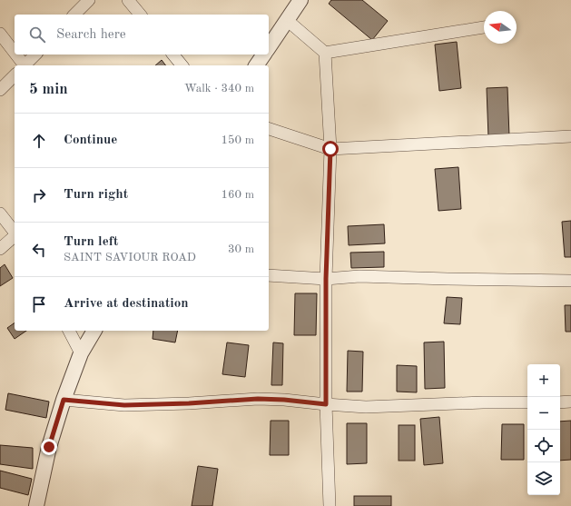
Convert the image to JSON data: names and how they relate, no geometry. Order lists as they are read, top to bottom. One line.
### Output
{"north":"left","page":{"search":"Search here","heading":["5 min","Walk · 340 m"],"list":[["Continue","150 m"],["Turn right","160 m"],["Turn left","SAINT SAVIOUR ROAD","30 m"],"Arrive at destination"],"map_buttons":["+","−"]}}
